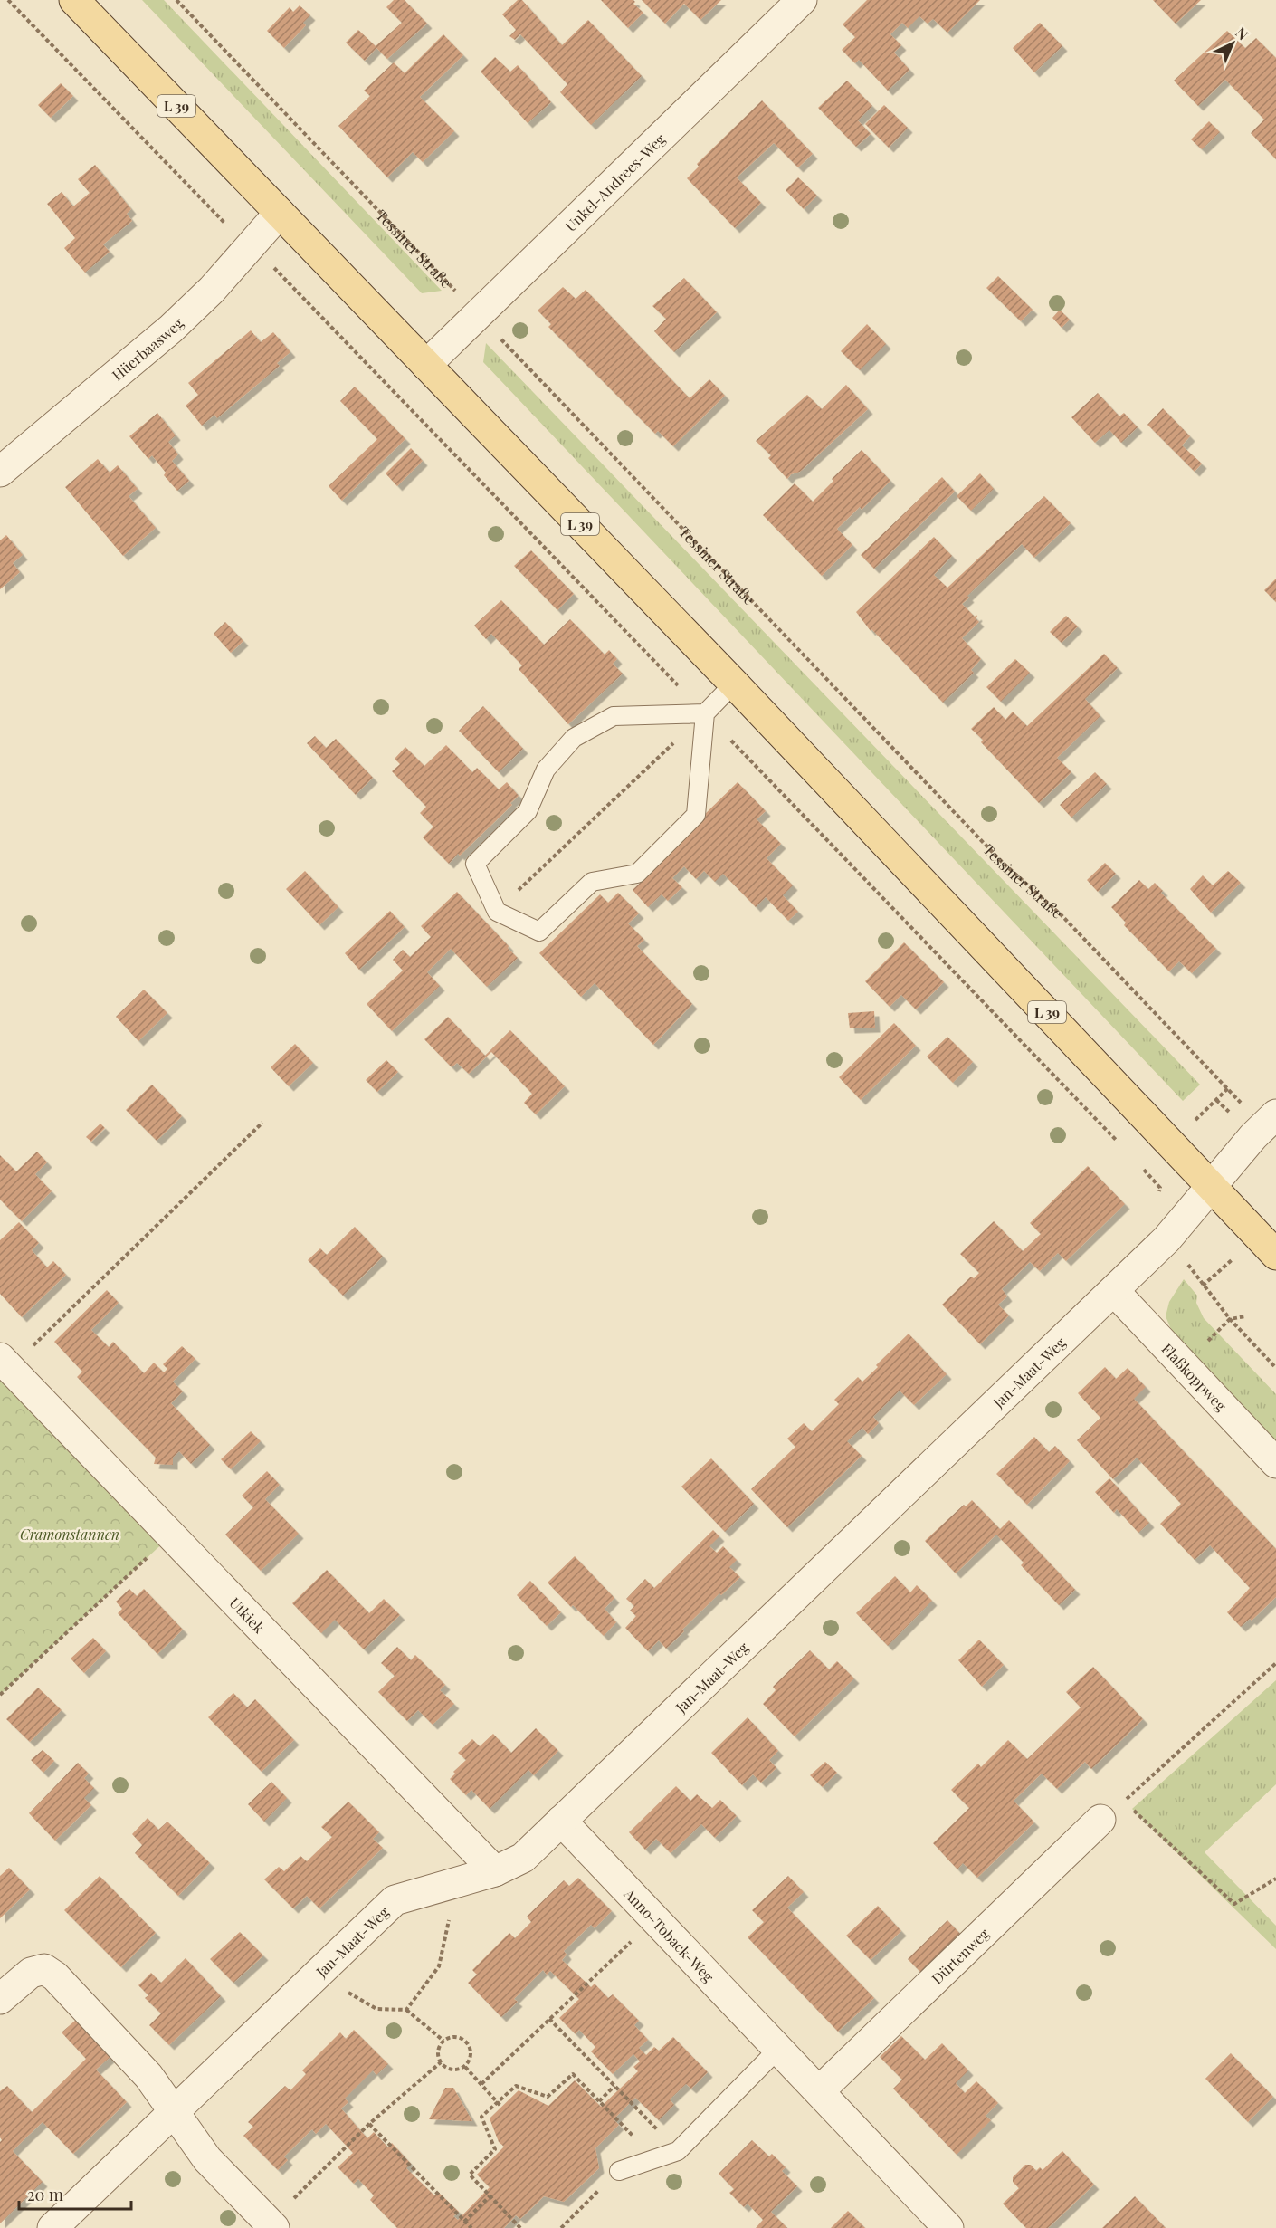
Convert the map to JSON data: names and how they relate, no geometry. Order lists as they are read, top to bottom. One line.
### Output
{"streets":{"main road":["L 39"],"street":["Unkel-Andrees-Weg","Hüerbaasweg","Jan-Maat-Weg","Flaßkoppweg","Utkiek","Anno-Toback-Weg","Dürtenweg"],"path":["Tessiner Straße"]},"crossings":[["L 39","Unkel-Andrees-Weg"],["L 39","Hüerbaasweg"],["L 39","Jan-Maat-Weg"],["Unkel-Andrees-Weg","Tessiner Straße"],["Tessiner Straße","Jan-Maat-Weg"],["Jan-Maat-Weg","Flaßkoppweg"],["Jan-Maat-Weg","Utkiek"],["Jan-Maat-Weg","Anno-Toback-Weg"],["Anno-Toback-Weg","Dürtenweg"]],"parks":["Cramonstannen"],"scale_bar":"20 m","north":"top right"}
